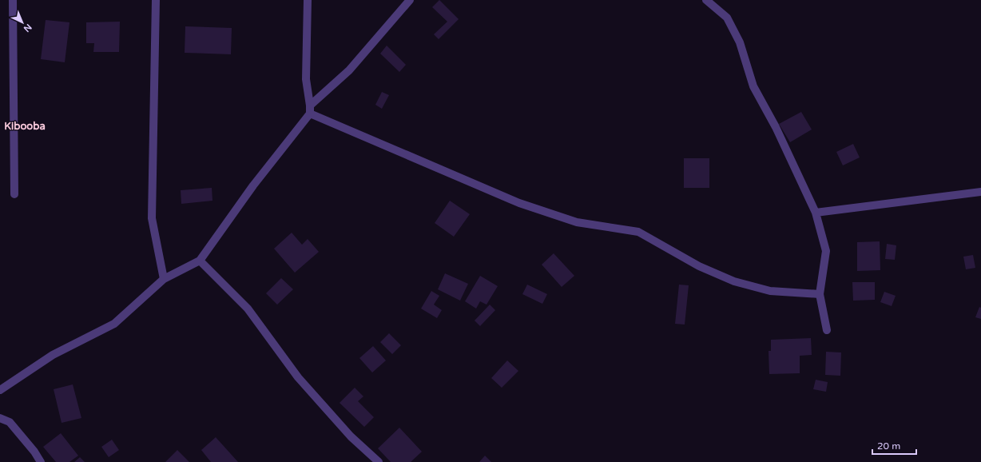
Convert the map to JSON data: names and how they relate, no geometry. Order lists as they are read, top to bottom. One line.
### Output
{"districts":["Kibooba"],"scale_bar":"20 m","north":"bottom right"}
